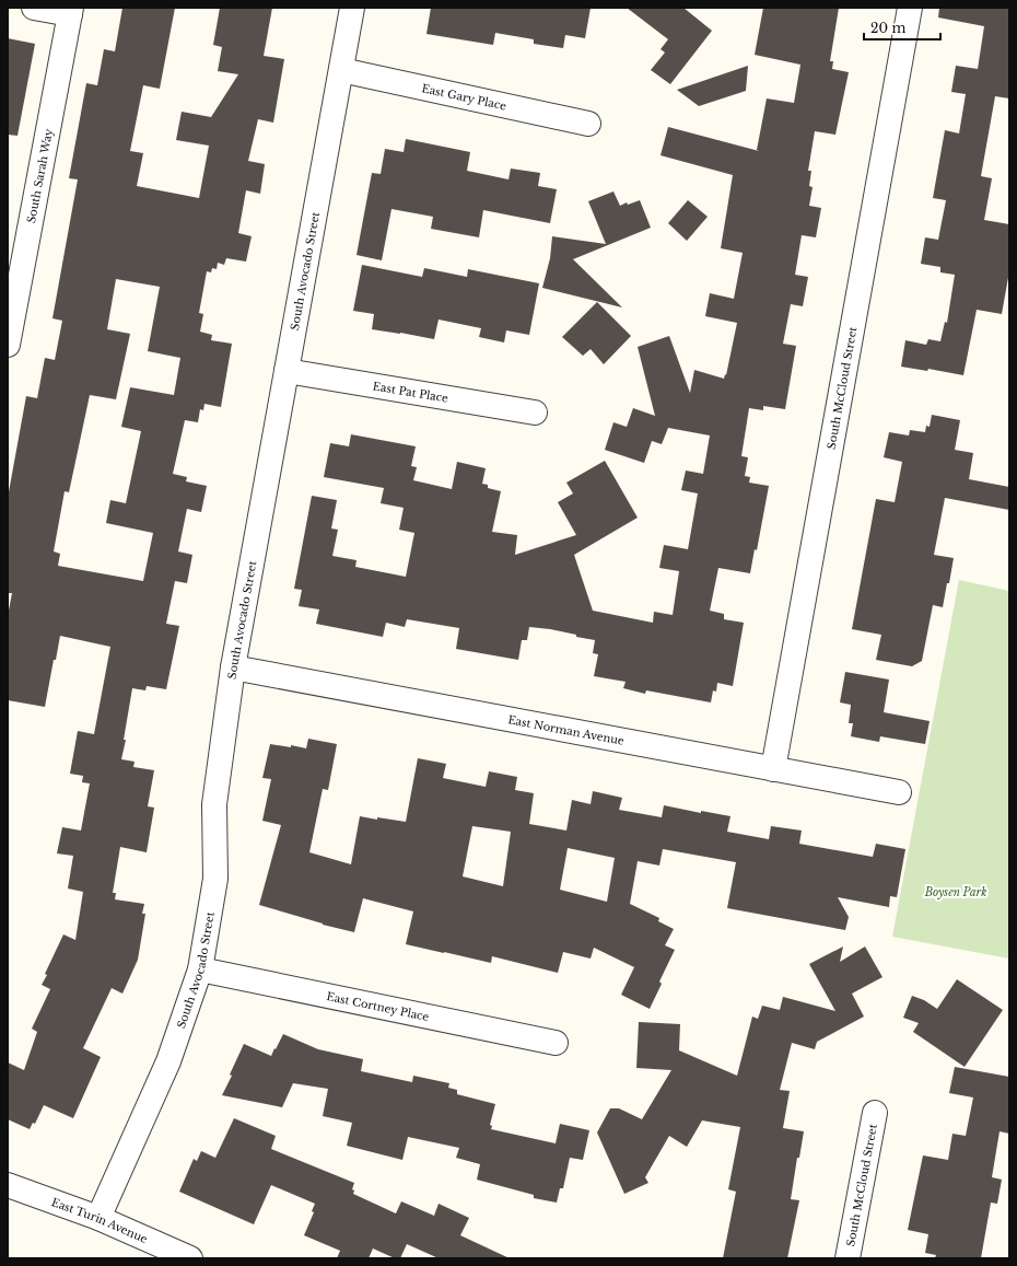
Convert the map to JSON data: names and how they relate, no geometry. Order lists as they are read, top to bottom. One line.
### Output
{"streets":{"street":["East Gary Place","South Sarah Way","South Avocado Street","South McCloud Street","East Pat Place","East Norman Avenue","East Cortney Place","East Turin Avenue"]},"crossings":[["East Gary Place","South Avocado Street"],["South Avocado Street","East Pat Place"],["South Avocado Street","East Norman Avenue"],["South Avocado Street","East Cortney Place"],["South Avocado Street","East Turin Avenue"],["South McCloud Street","East Norman Avenue"]],"parks":["Boysen Park"],"scale_bar":"20 m"}
